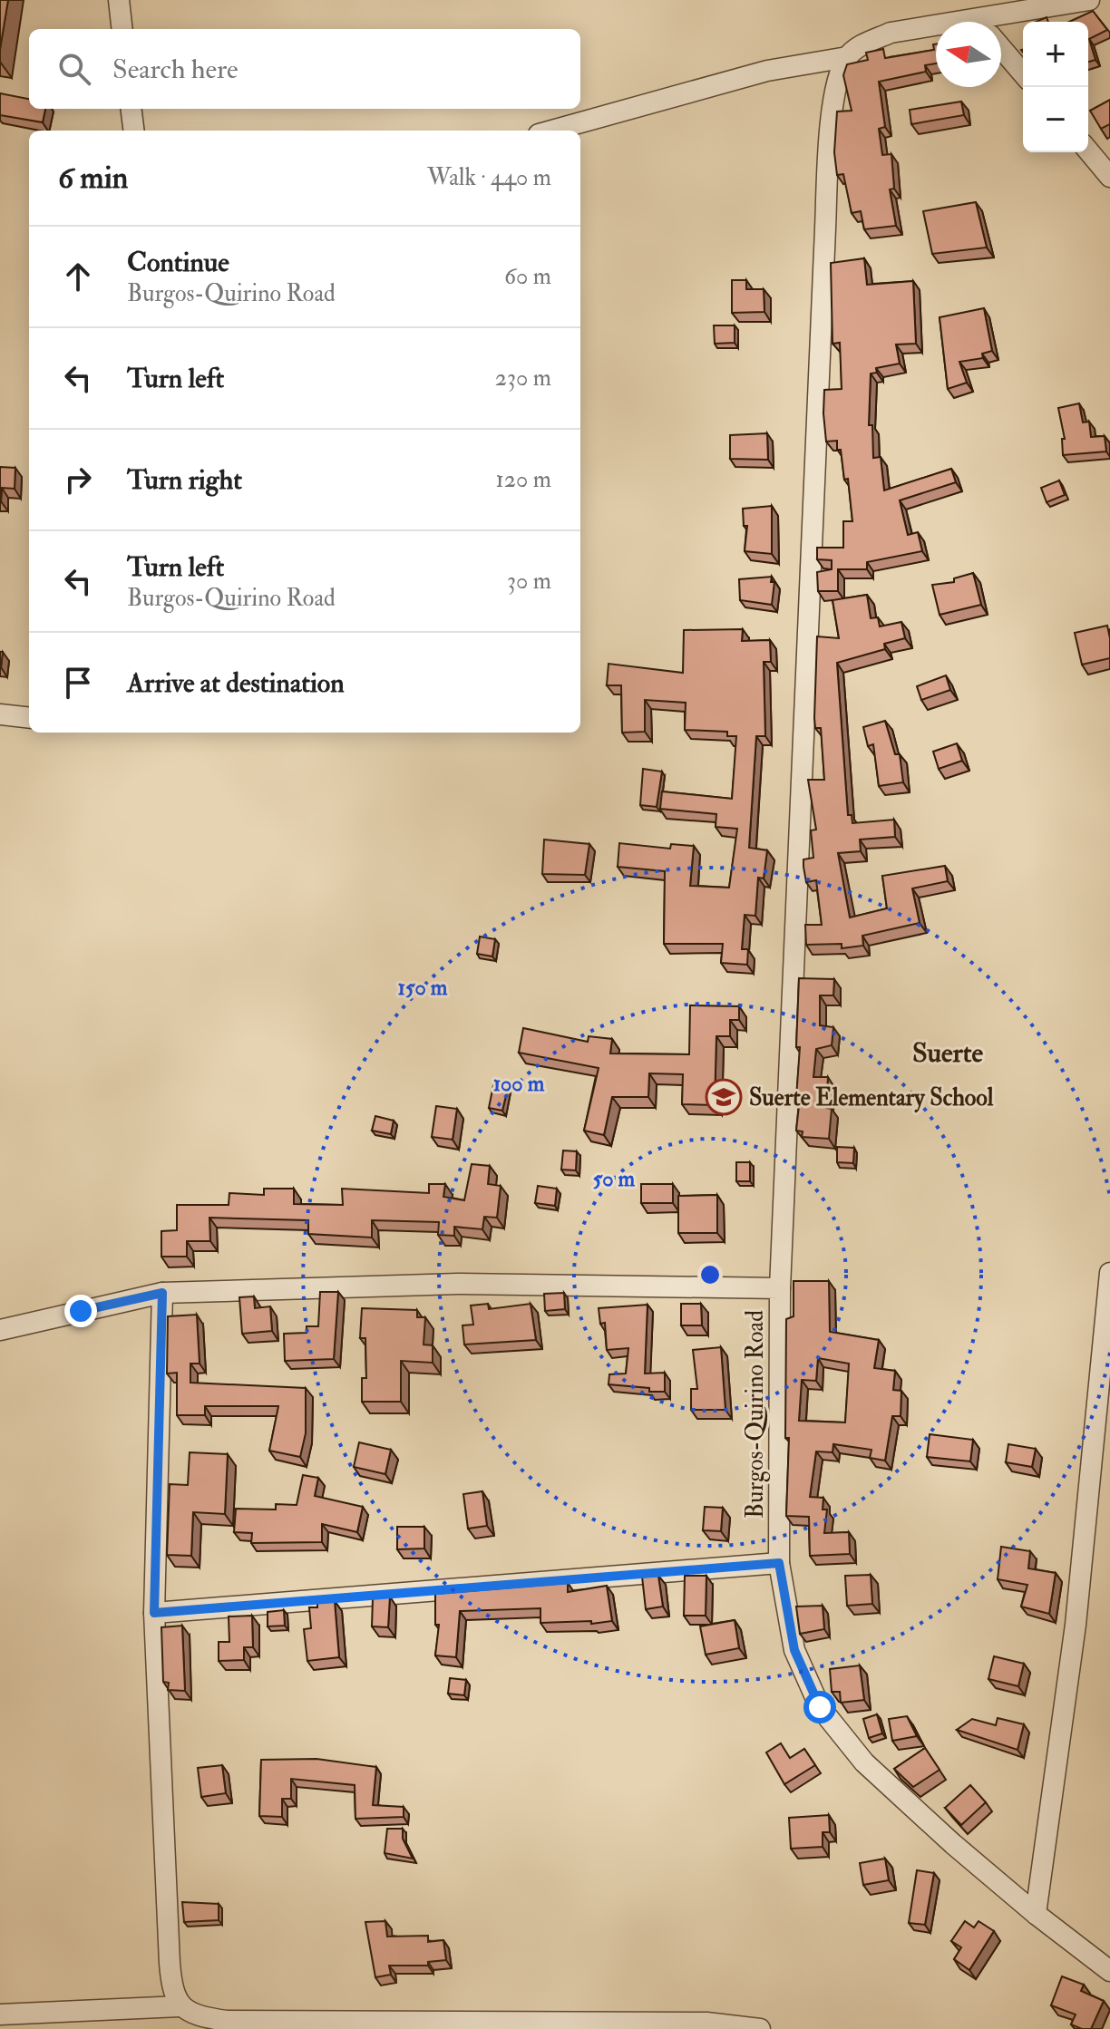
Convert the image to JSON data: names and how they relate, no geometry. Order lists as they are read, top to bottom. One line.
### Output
{"streets":{"street":["Burgos-Quirino Road"]},"districts":["Suerte"],"places":{"school or university":["Suerte Elementary School"]},"north":"left","page":{"map_buttons":["+","−"],"search":"Search here","heading":["6 min","Walk · 440 m"],"list":[["Continue","Burgos-Quirino Road","60 m"],["Turn left","230 m"],["Turn right","120 m"],["Turn left","Burgos-Quirino Road","30 m"],"Arrive at destination"]},"rings":["150 m","100 m","50 m"]}
